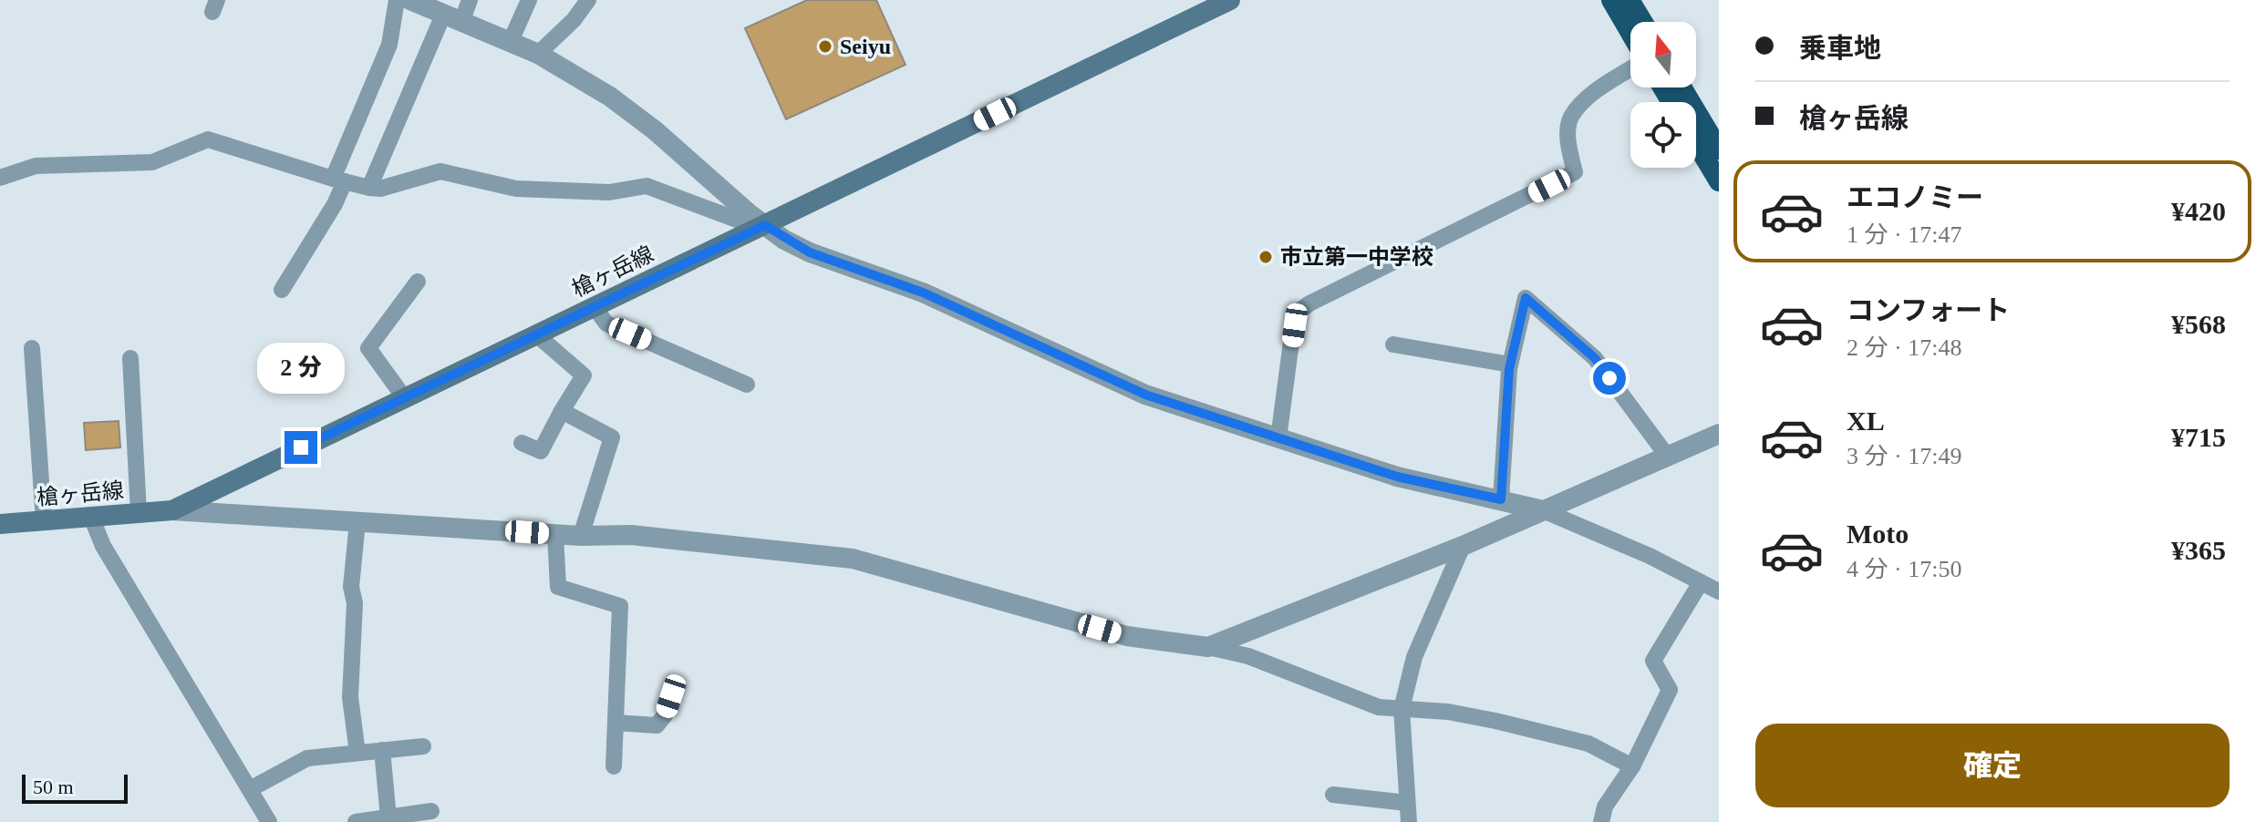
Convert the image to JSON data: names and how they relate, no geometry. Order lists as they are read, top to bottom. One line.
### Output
{"streets":{"main road":["槍ヶ岳線"]},"places":["Seiyu","市立第一中学校"],"scale_bar":"50 m","north":"top","page":{"banner":["乗車地","槍ヶ岳線"],"list":[{"name":"エコノミー","note":"1 分 · 17:47","value":"¥420"},{"name":"コンフォート","note":"2 分 · 17:48","value":"¥568"},{"name":"XL","note":"3 分 · 17:49","value":"¥715"},{"name":"Moto","note":"4 分 · 17:50","value":"¥365"}],"bubble":"2 分","buttons":"確定","scale":"50 m"}}
